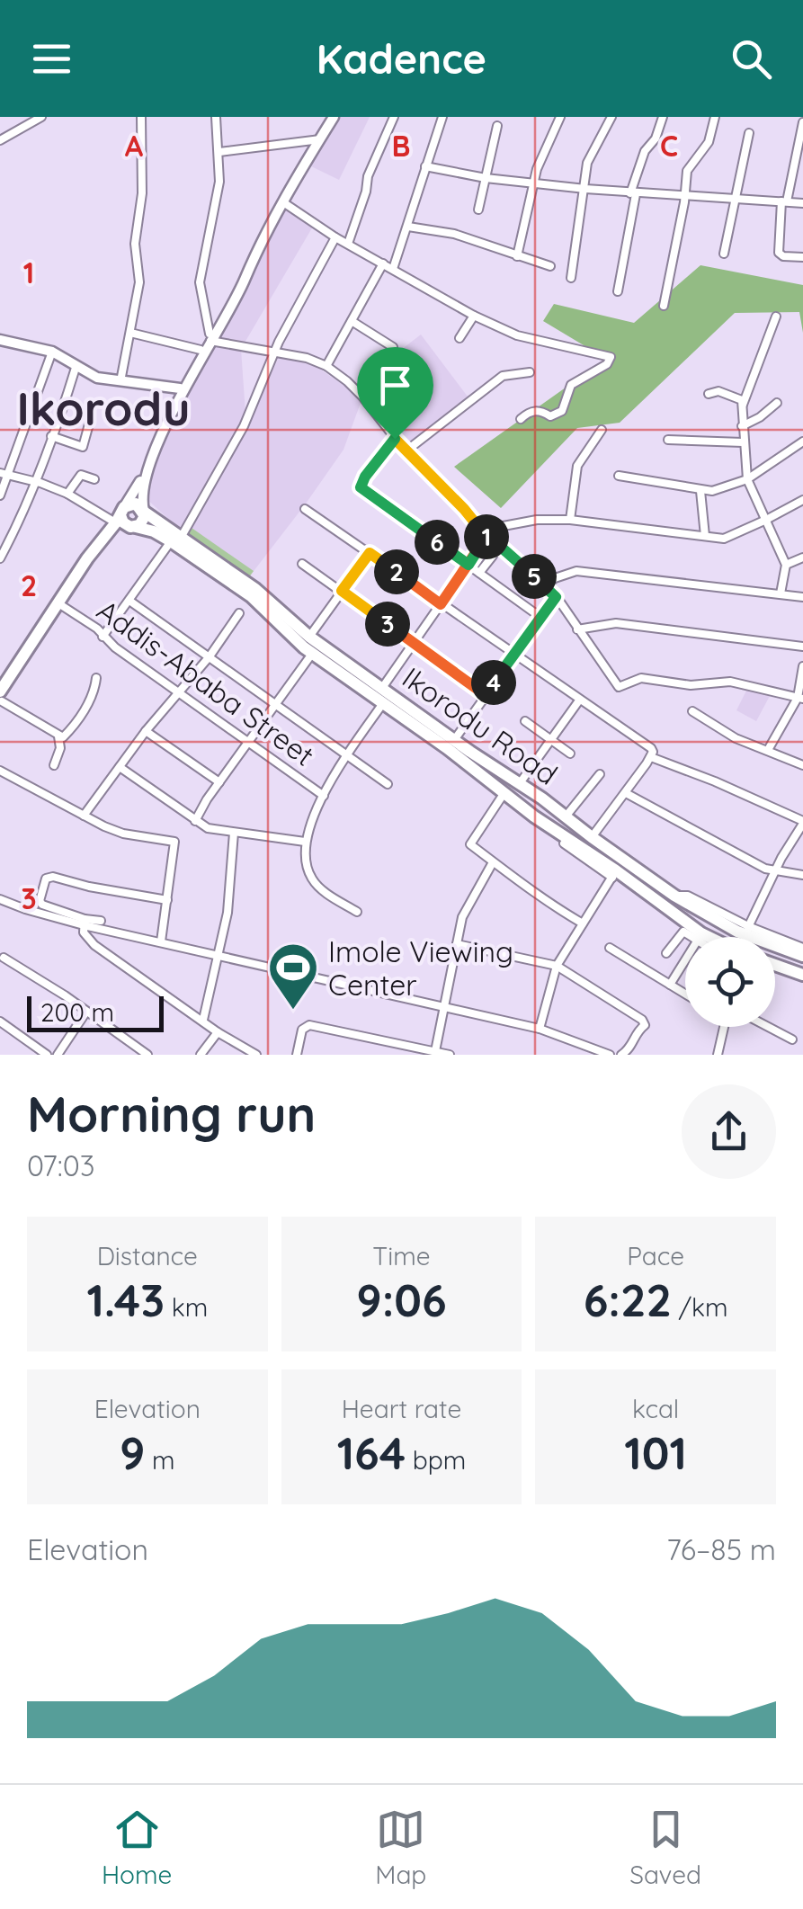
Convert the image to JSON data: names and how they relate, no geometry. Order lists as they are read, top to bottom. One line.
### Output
{"streets":{"highway":["Ikorodu Road"],"street":["Addis-Ababa Street"]},"districts":["Ikorodu"],"places":{"sports":["Imole Viewing Center"]},"scale_bar":"200 m","page":{"header":"Kadence","pins":["1","6","2","5","3","4"],"scale":"200 m","heading":["Morning run","07:03"],"stats":[["Distance","1.43 km"],["Time","9:06"],["Pace","6:22 /km"],["Elevation","9 m"],["Heart rate","164 bpm"],["kcal","101"]],"chart":["Elevation","76–85 m"],"tabs":["Home","Map","Saved"]},"grid":{"columns":["A","B","C"],"rows":["1","2","3"]}}
